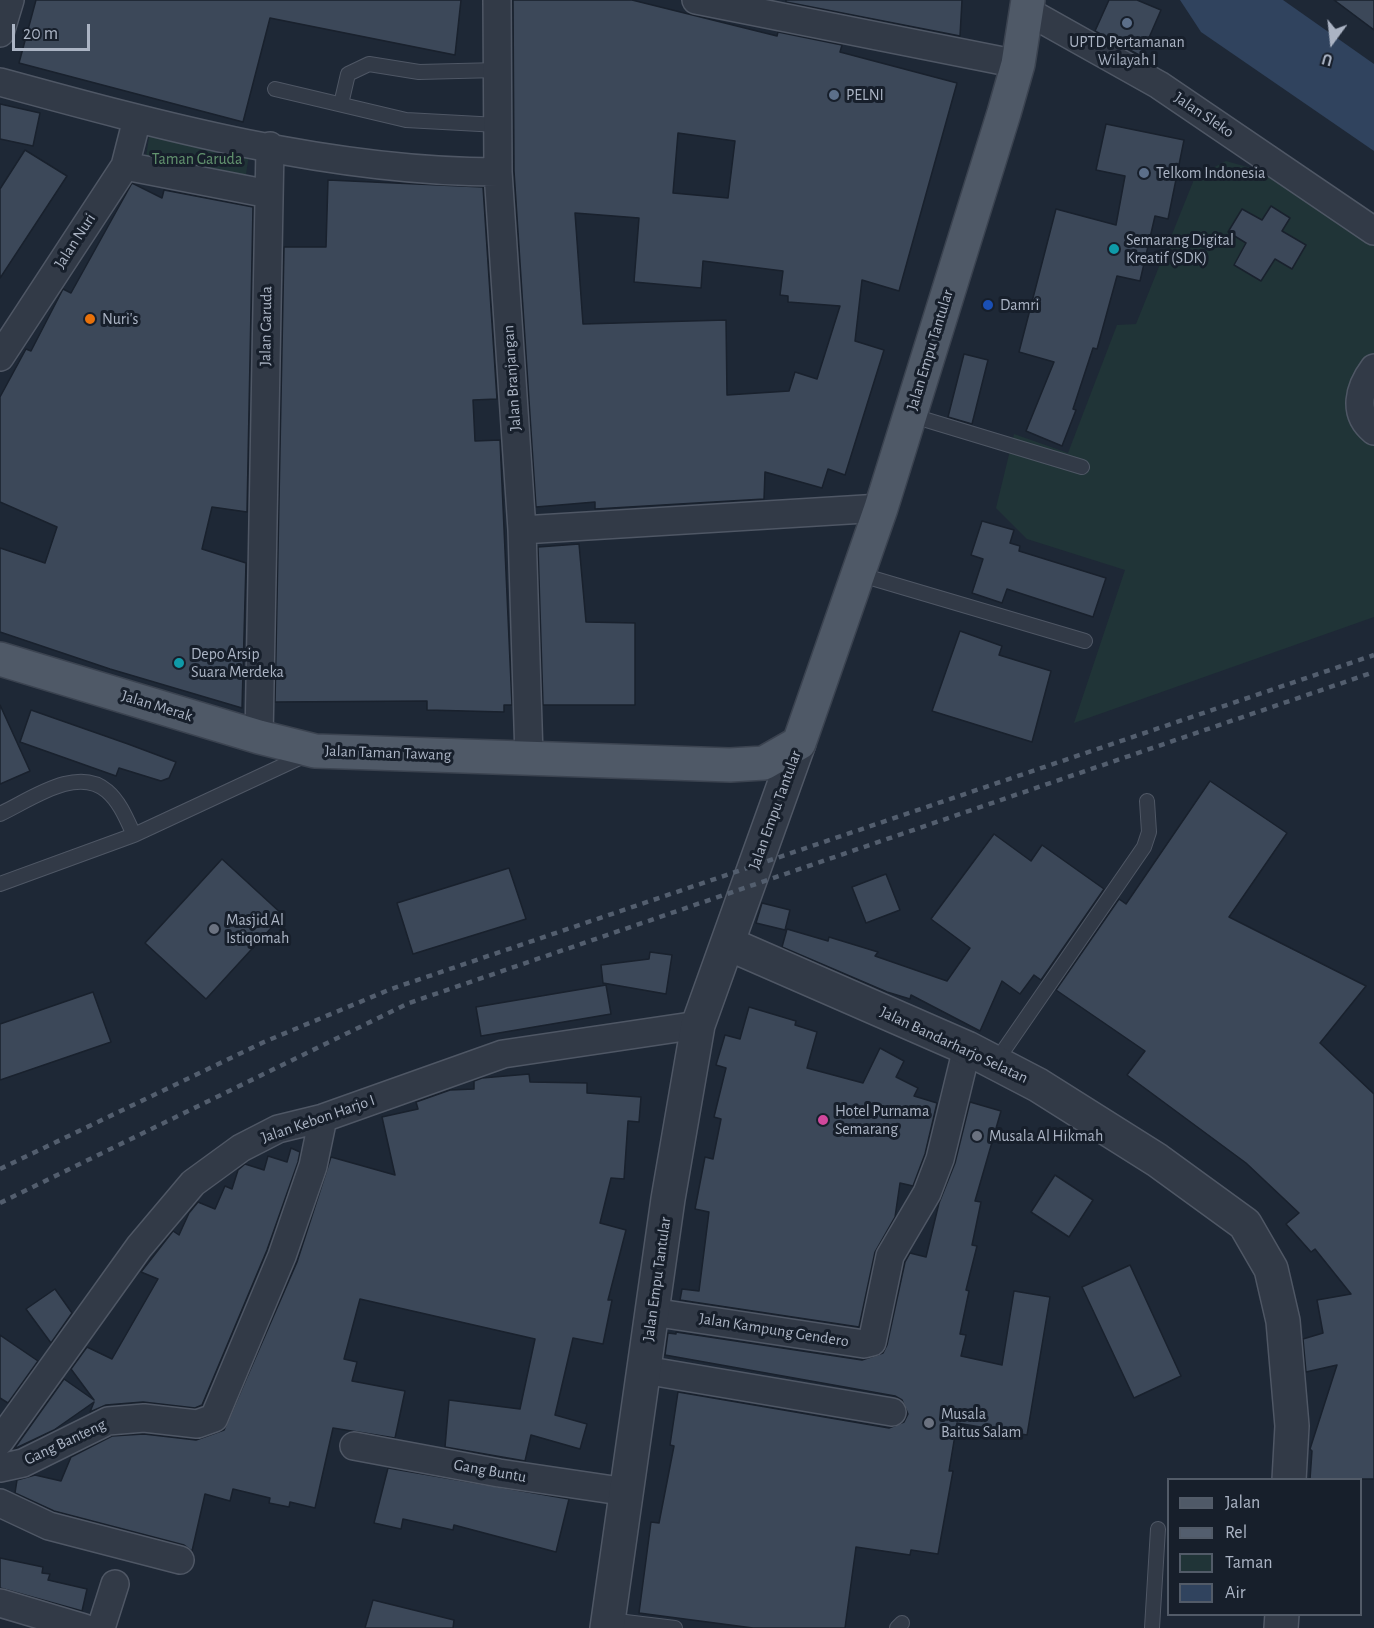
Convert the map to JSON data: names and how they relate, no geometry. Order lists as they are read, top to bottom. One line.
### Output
{"streets":{"main road":["Jalan Empu Tantular","Jalan Merak","Jalan Taman Tawang"],"street":["Jalan Sleko","Jalan Nuri","Jalan Garuda","Jalan Branjangan","Jalan Bandarharjo Selatan","Jalan Kebon Harjo I","Jalan Kampung Gendero","Gang Banteng","Gang Buntu"]},"crossings":[["Jalan Sleko","Jalan Empu Tantular"],["Jalan Garuda","Jalan Merak"],["Jalan Empu Tantular","Jalan Taman Tawang"],["Jalan Empu Tantular","Jalan Bandarharjo Selatan"],["Jalan Empu Tantular","Jalan Kebon Harjo I"],["Jalan Empu Tantular","Jalan Kampung Gendero"],["Jalan Empu Tantular","Gang Buntu"],["Jalan Branjangan","Jalan Taman Tawang"],["Jalan Merak","Jalan Taman Tawang"],["Jalan Bandarharjo Selatan","Jalan Kampung Gendero"],["Jalan Kebon Harjo I","Gang Banteng"]],"parks":["Taman Garuda"],"places":["UPTD Pertamanan Wilayah I","PELNI","Telkom Indonesia","Semarang Digital Kreatif (SDK)","Damri","Nuri's","Depo Arsip Suara Merdeka","Masjid Al Istiqomah","Hotel Purnama Semarang","Musala Al Hikmah","Musala Baitus Salam"],"legend":["Jalan","Rel","Taman","Air"],"scale_bar":"20 m","north":"bottom"}
